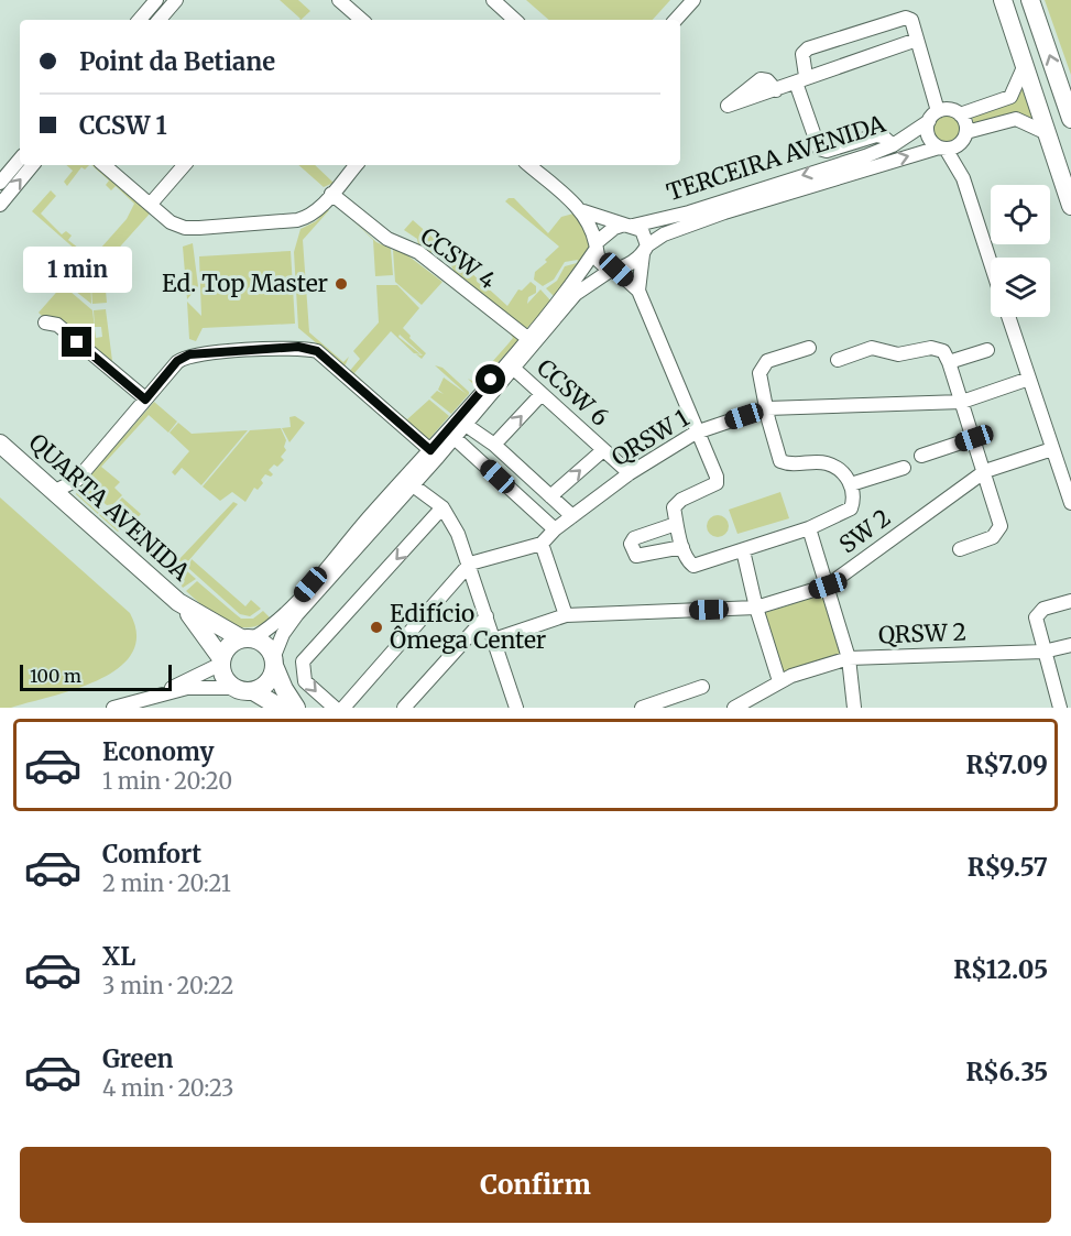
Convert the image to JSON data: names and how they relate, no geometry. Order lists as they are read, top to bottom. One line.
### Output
{"streets":{"main road":["QUARTA AVENIDA"],"street":["TERCEIRA AVENIDA","CCSW 4","CCSW 6","QRSW 1","SW 2","QRSW 2"]},"crossings":[["CCSW 6","QRSW 1"]],"places":["Ed. Top Master","Edifício Ômega Center"],"scale_bar":"100 m","page":{"banner":["Point da Betiane","CCSW 1"],"bubble":"1 min","scale":"100 m","list":[{"name":"Economy","note":"1 min · 20:20","value":"R$7.09"},{"name":"Comfort","note":"2 min · 20:21","value":"R$9.57"},{"name":"XL","note":"3 min · 20:22","value":"R$12.05"},{"name":"Green","note":"4 min · 20:23","value":"R$6.35"}],"buttons":"Confirm"}}
